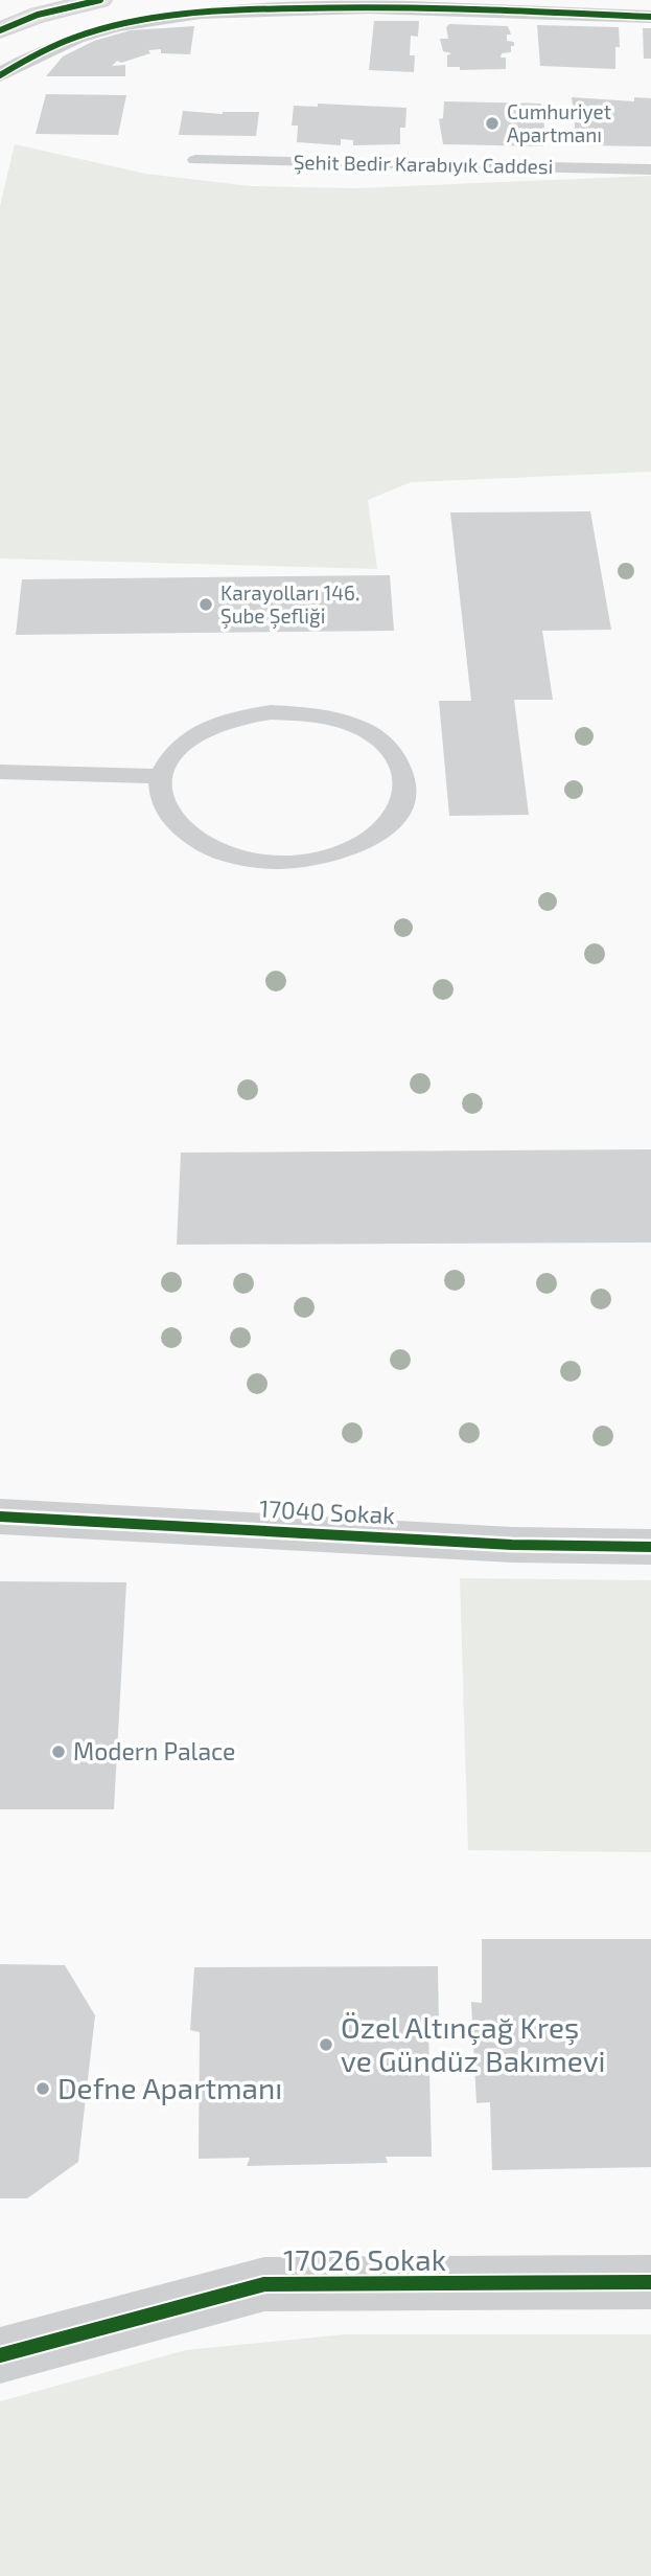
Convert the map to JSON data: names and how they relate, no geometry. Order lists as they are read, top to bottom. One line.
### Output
{"streets":{"street":["17040 Sokak","17026 Sokak"],"lane":["Şehit Bedir Karabıyık Caddesi"]},"places":["Cumhuriyet Apartmanı","Karayolları 146. Şube Şefliği","Modern Palace","Özel Altınçağ Kreş ve Gündüz Bakımevi","Defne Apartmanı"]}
